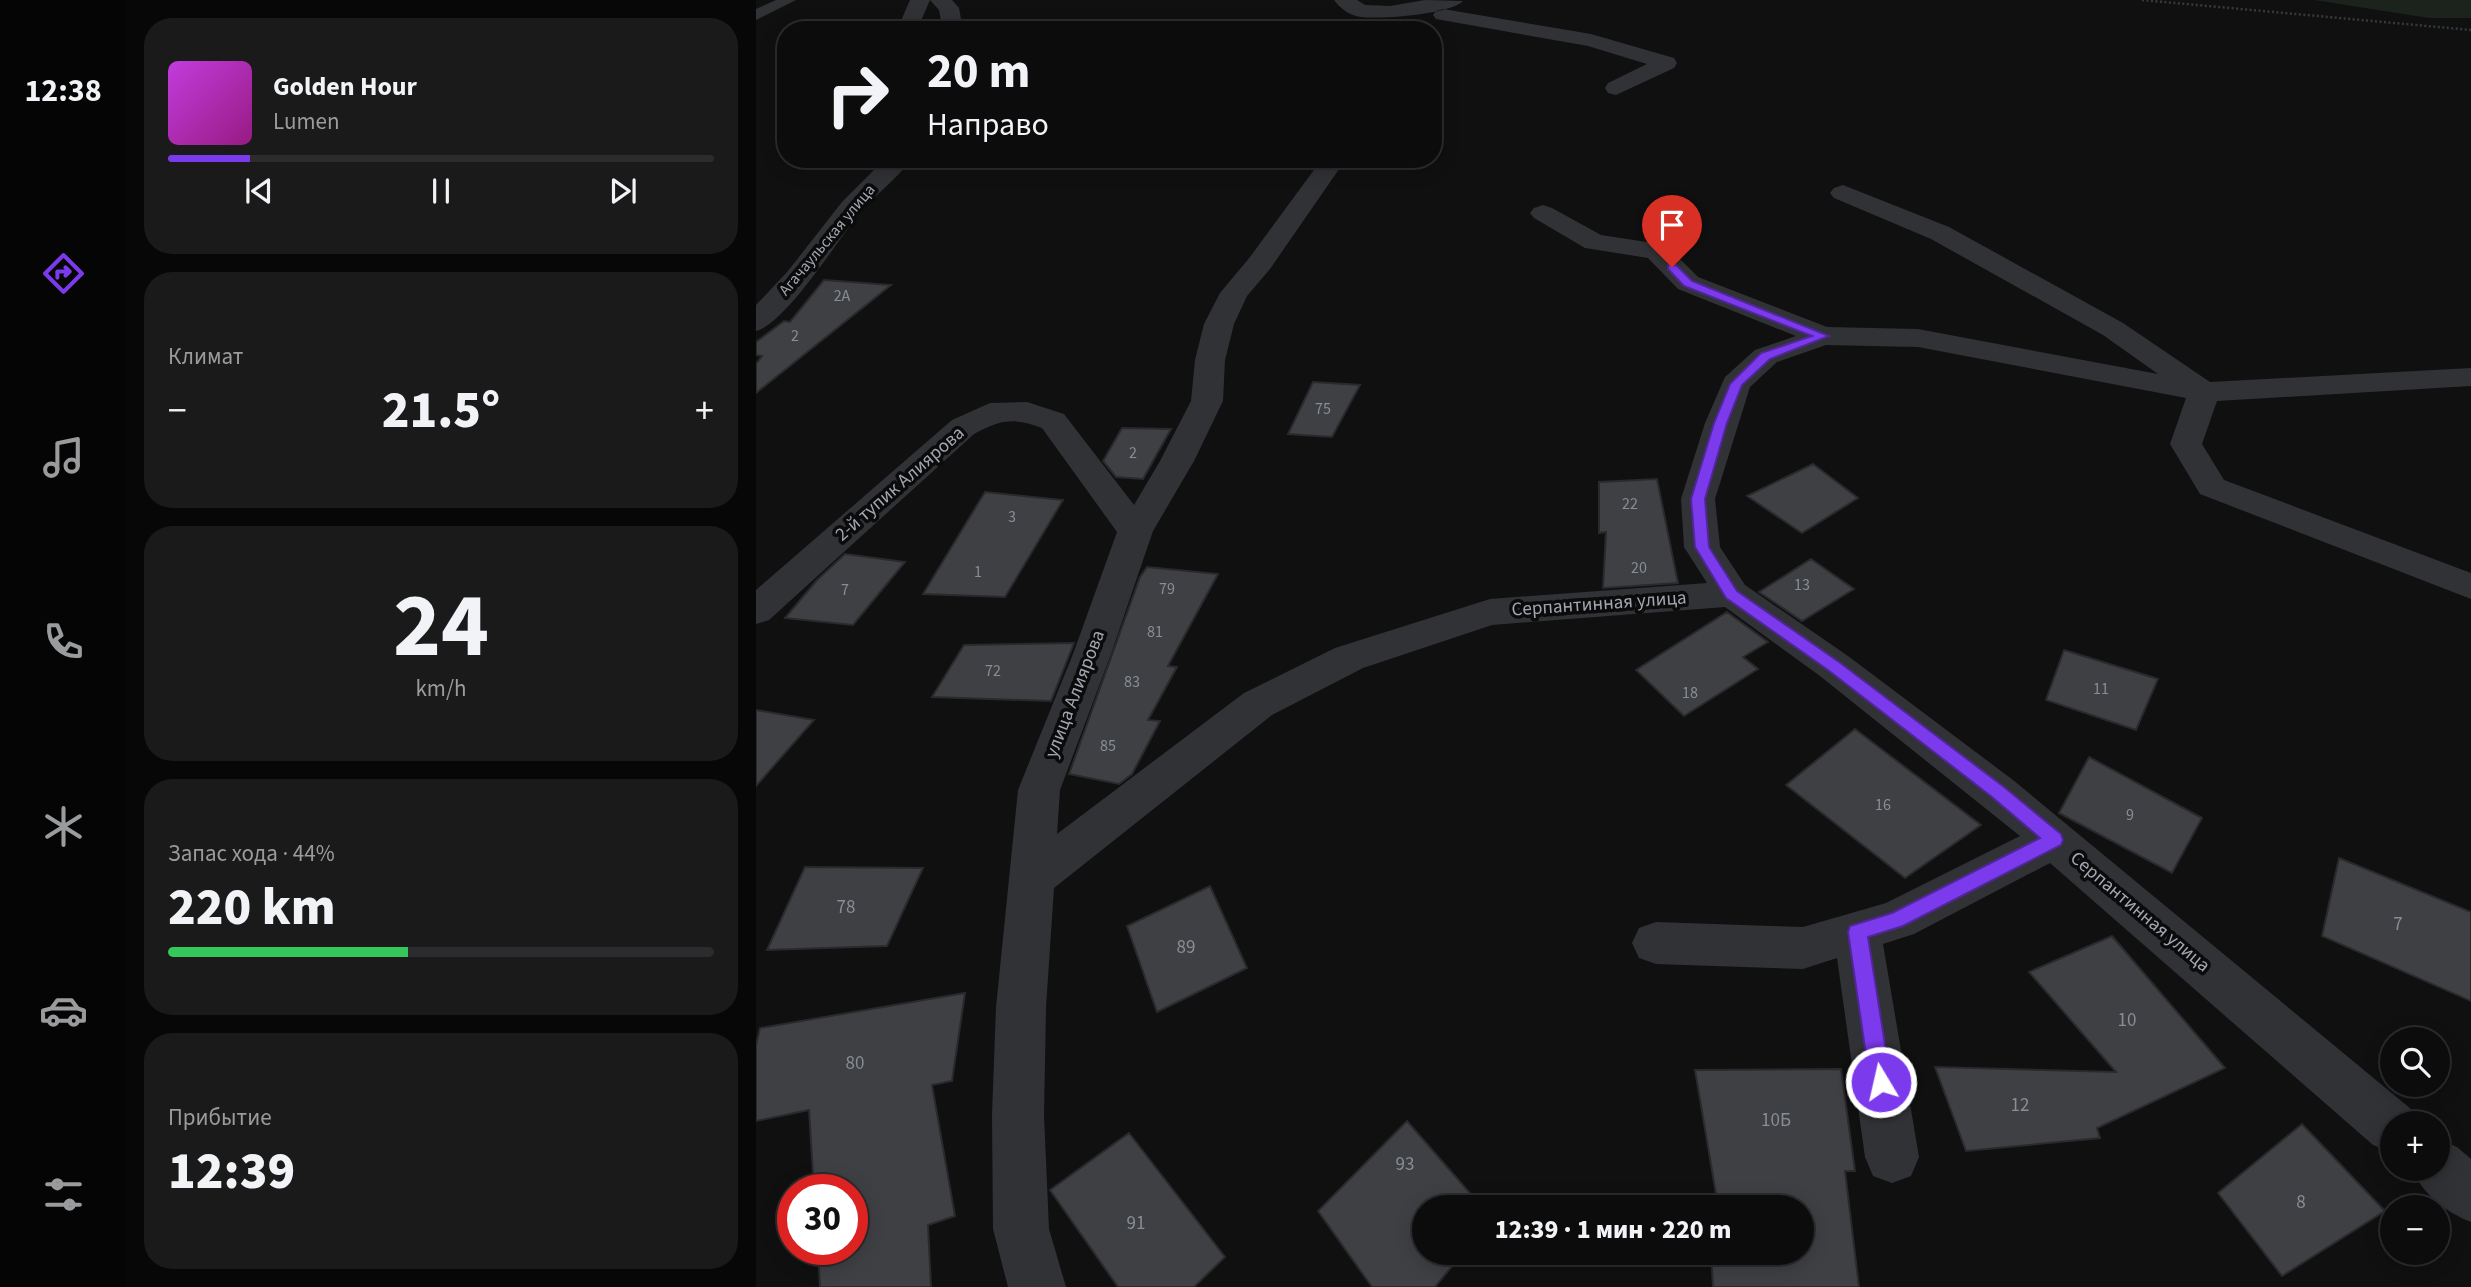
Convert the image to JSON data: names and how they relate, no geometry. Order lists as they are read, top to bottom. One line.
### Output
{"streets":{"street":["Агачаульская улица","2-й тупик Алиярова","Серпантинная улица","улица Алиярова"]},"crossings":[["2-й тупик Алиярова","улица Алиярова"],["Серпантинная улица","улица Алиярова"]],"house_numbers":["2А","2","75","2","22","3","20","1","13","79","7","81","72","83","11","18","85","16","9","78","7","89","10","80","12","10Б","93","8","91"],"page":{"tabs":"12:38","turn":["20 m","Направо"],"song":["Golden Hour","Lumen"],"tile":["Климат",["24","km/h"],["Запас хода · 44%","220 km"],["Прибытие","12:39"]],"heat":["−","21.5°","+"],"map_buttons":["+","−"],"limit":"30","trip":"12:39 · 1 мин · 220 m"}}
